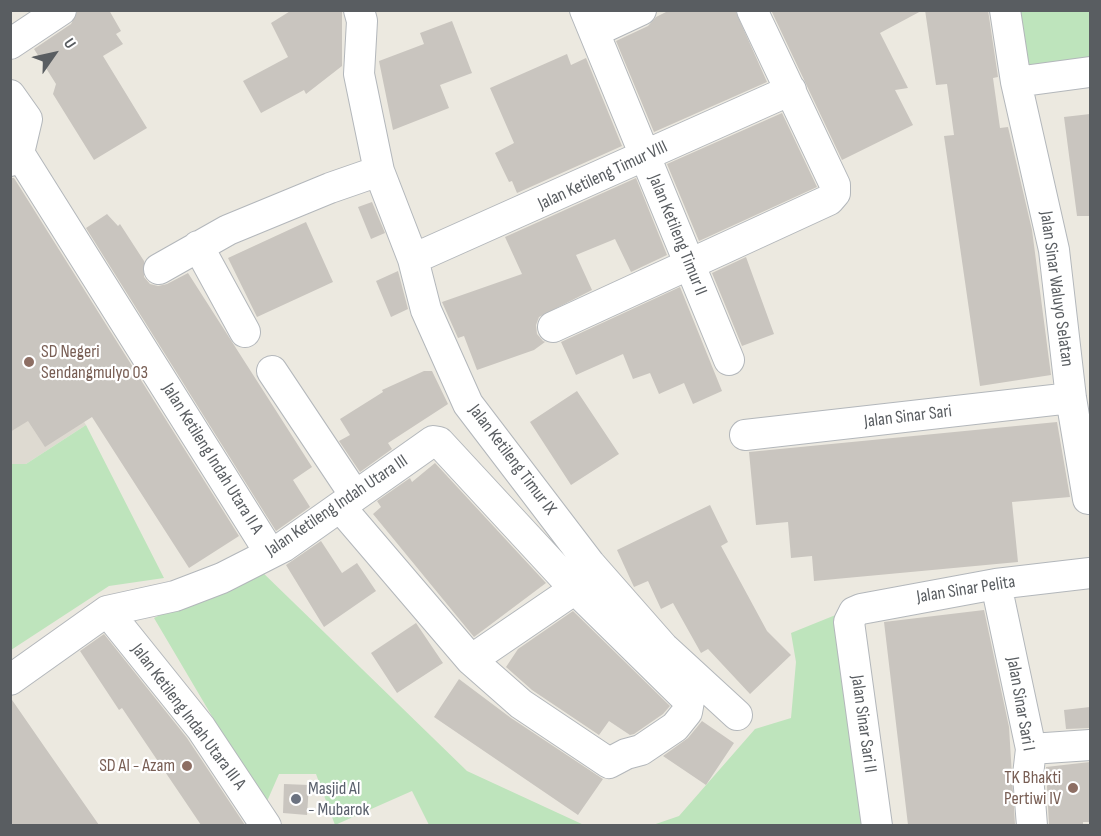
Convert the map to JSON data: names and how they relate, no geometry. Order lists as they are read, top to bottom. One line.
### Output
{"streets":{"street":["Jalan Ketileng Timur VIII","Jalan Ketileng Timur II","Jalan Sinar Waluyo Selatan","Jalan Sinar Sari","Jalan Ketileng Indah Utara II A","Jalan Ketileng Timur IX","Jalan Ketileng Indah Utara III","Jalan Sinar Pelita","Jalan Sinar Sari I","Jalan Ketileng Indah Utara III A","Jalan Sinar Sari II"]},"crossings":[["Jalan Ketileng Timur VIII","Jalan Ketileng Timur II"],["Jalan Ketileng Timur VIII","Jalan Ketileng Timur IX"],["Jalan Sinar Waluyo Selatan","Jalan Sinar Sari"],["Jalan Ketileng Indah Utara II A","Jalan Ketileng Indah Utara III"],["Jalan Ketileng Indah Utara III","Jalan Ketileng Indah Utara III A"],["Jalan Sinar Pelita","Jalan Sinar Sari I"],["Jalan Sinar Pelita","Jalan Sinar Sari II"]],"places":["SD Negeri Sendangmulyo 03","SD Al - Azam","TK Bhakti Pertiwi IV","Masjid Al - Mubarok"],"north":"top right"}
